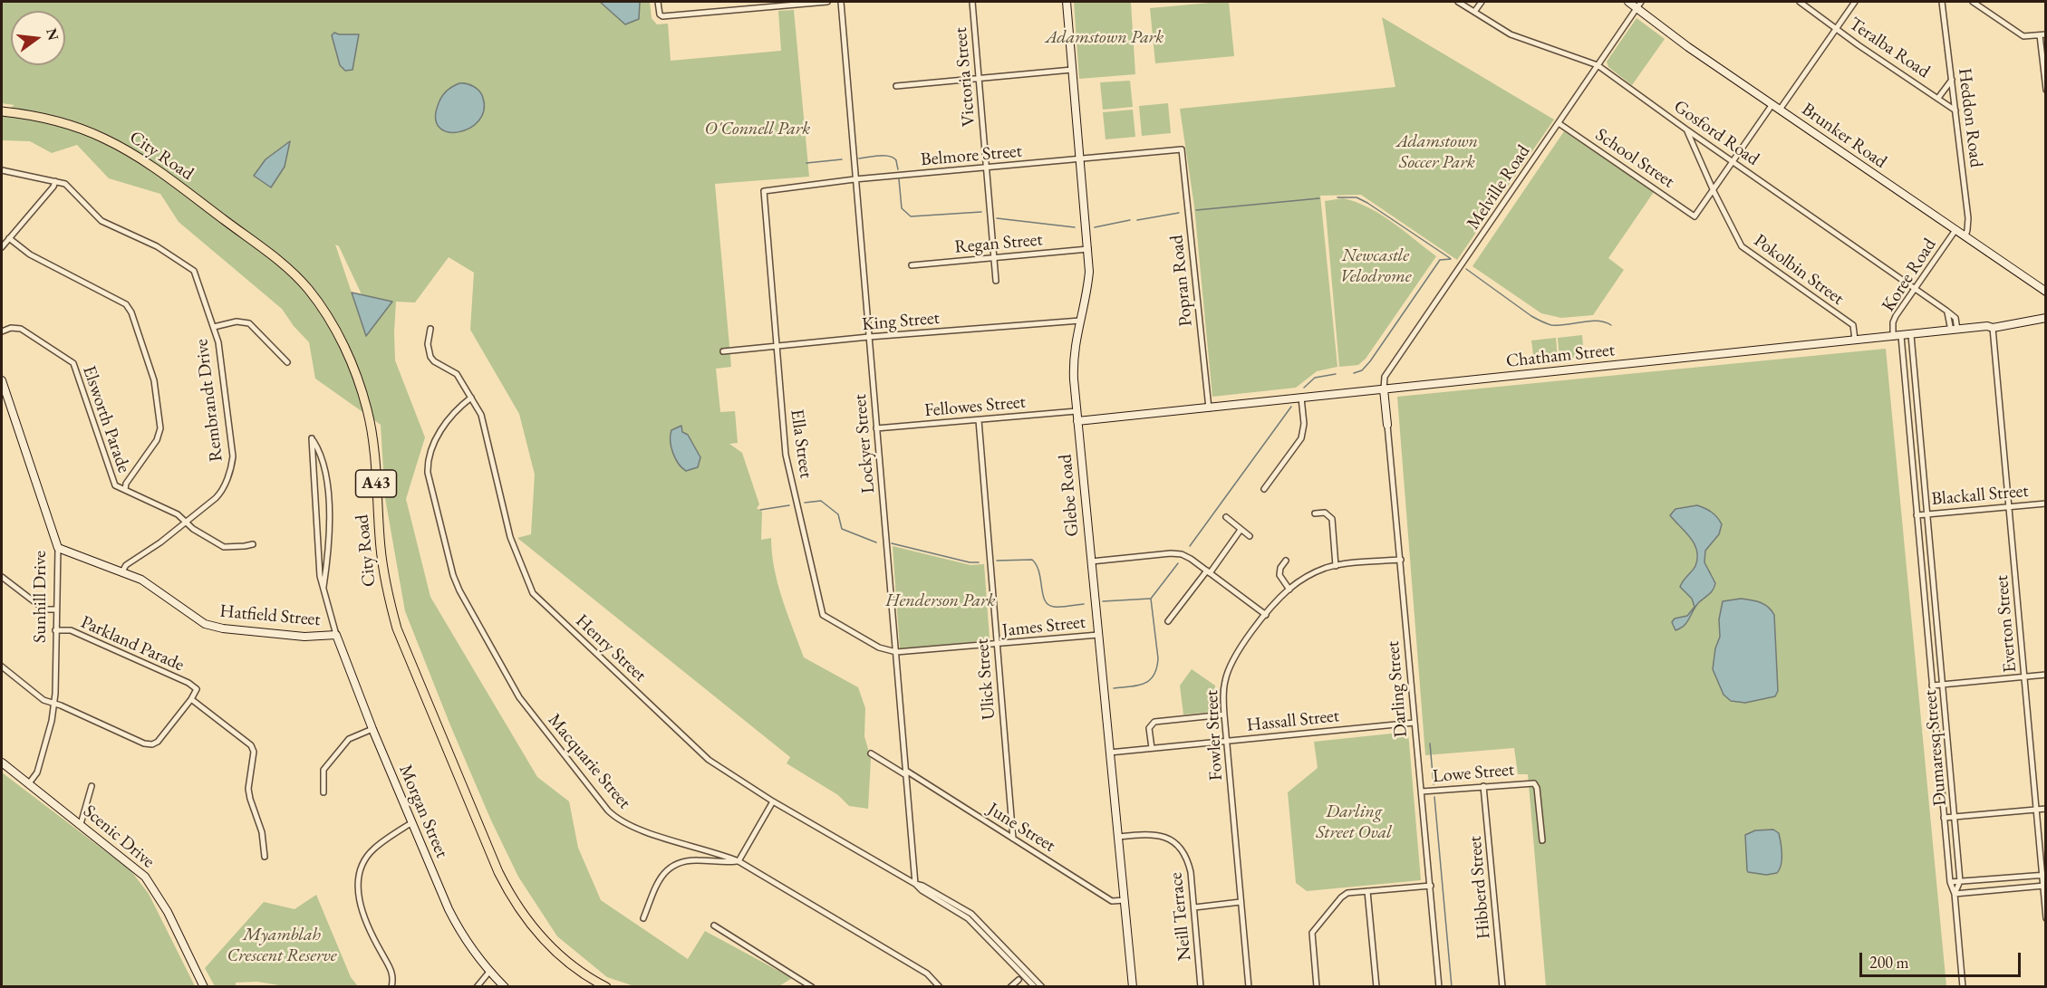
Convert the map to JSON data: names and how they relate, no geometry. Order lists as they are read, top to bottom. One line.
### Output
{"streets":{"highway":["City Road","A43"],"street":["Teralba Road","Victoria Street","Heddon Road","Gosford Road","Brunker Road","Belmore Street","School Street","Melville Road","Regan Street","Pokolbin Street","Koree Road","Popran Road","King Street","Chatham Street","Rembrandt Drive","Fellowes Street","Elsworth Parade","Ella Street","Lockyer Street","Glebe Road","Blackall Street","Sunhill Drive","Hatfield Street","Everton Street","James Street","Parkland Parade","Henry Street","Ulick Street","Darling Street","Hassall Street","Fowler Street","Dumaresq Street","Macquarie Street","Lowe Street","Morgan Street","June Street","Scenic Drive","Hibberd Street","Neill Terrace"]},"crossings":[["Teralba Road","Heddon Road"],["Victoria Street","Belmore Street"],["Victoria Street","Regan Street"],["Heddon Road","Brunker Road"],["Gosford Road","Melville Road"],["Gosford Road","Pokolbin Street"],["Gosford Road","Koree Road"],["Gosford Road","Chatham Street"],["Brunker Road","Melville Road"],["Brunker Road","Koree Road"],["Belmore Street","Popran Road"],["Belmore Street","Ella Street"],["Belmore Street","Lockyer Street"],["Belmore Street","Glebe Road"],["School Street","Melville Road"],["School Street","Pokolbin Street"],["Melville Road","Chatham Street"],["Melville Road","Darling Street"],["Regan Street","Glebe Road"],["Pokolbin Street","Chatham Street"],["Koree Road","Chatham Street"],["Koree Road","Dumaresq Street"],["Popran Road","Chatham Street"],["King Street","Ella Street"],["King Street","Lockyer Street"],["King Street","Glebe Road"],["Chatham Street","Glebe Road"],["Chatham Street","Everton Street"],["Chatham Street","Darling Street"],["Chatham Street","Dumaresq Street"],["Rembrandt Drive","Elsworth Parade"],["Rembrandt Drive","Hatfield Street"],["Fellowes Street","Lockyer Street"],["Fellowes Street","Glebe Road"],["Fellowes Street","Ulick Street"],["Ella Street","Lockyer Street"],["Ella Street","James Street"],["Lockyer Street","James Street"],["Lockyer Street","Henry Street"],["Lockyer Street","June Street"],["Glebe Road","James Street"],["Glebe Road","Hassall Street"],["Glebe Road","June Street"],["Glebe Road","Neill Terrace"],["Blackall Street","Everton Street"],["Blackall Street","Dumaresq Street"],["Sunhill Drive","Hatfield Street"],["Sunhill Drive","Parkland Parade"],["Sunhill Drive","Scenic Drive"],["Hatfield Street","Morgan Street"],["James Street","Ulick Street"],["Henry Street","Macquarie Street"],["Ulick Street","June Street"],["Darling Street","Hassall Street"],["Darling Street","Fowler Street"],["Darling Street","Lowe Street"],["Hassall Street","Fowler Street"],["Lowe Street","Hibberd Street"]],"parks":["Adamstown Park","O'Connell Park","Adamstown Soccer Park","Newcastle Velodrome","Henderson Park","Darling Street Oval","Myamblah Crescent Reserve"],"scale_bar":"200 m","north":"right"}
